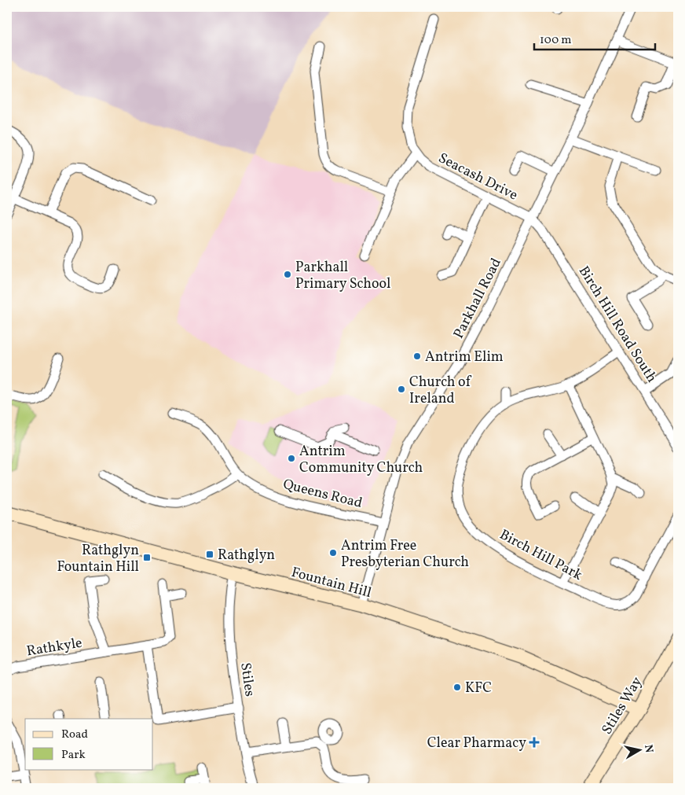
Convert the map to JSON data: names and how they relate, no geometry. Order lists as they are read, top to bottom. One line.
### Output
{"streets":{"street":["Seacash Drive","Parkhall Road","Birch Hill Road South","Queens Road","Birch Hill Park","Fountain Hill","Rathkyle","Stiles","Stiles Way"]},"crossings":[["Seacash Drive","Parkhall Road"],["Seacash Drive","Birch Hill Road South"],["Parkhall Road","Birch Hill Road South"],["Parkhall Road","Queens Road"],["Parkhall Road","Fountain Hill"],["Birch Hill Road South","Birch Hill Park"],["Fountain Hill","Stiles"],["Fountain Hill","Stiles Way"]],"places":{"other":["Parkhall Primary School","Antrim Elim","Church of Ireland","Antrim Community Church","Antrim Free Presbyterian Church","KFC"],"transit":["Rathglyn","Rathglyn Fountain Hill"],"health":["Clear Pharmacy"]},"legend":["Road","Park"],"scale_bar":"100 m","north":"right"}
